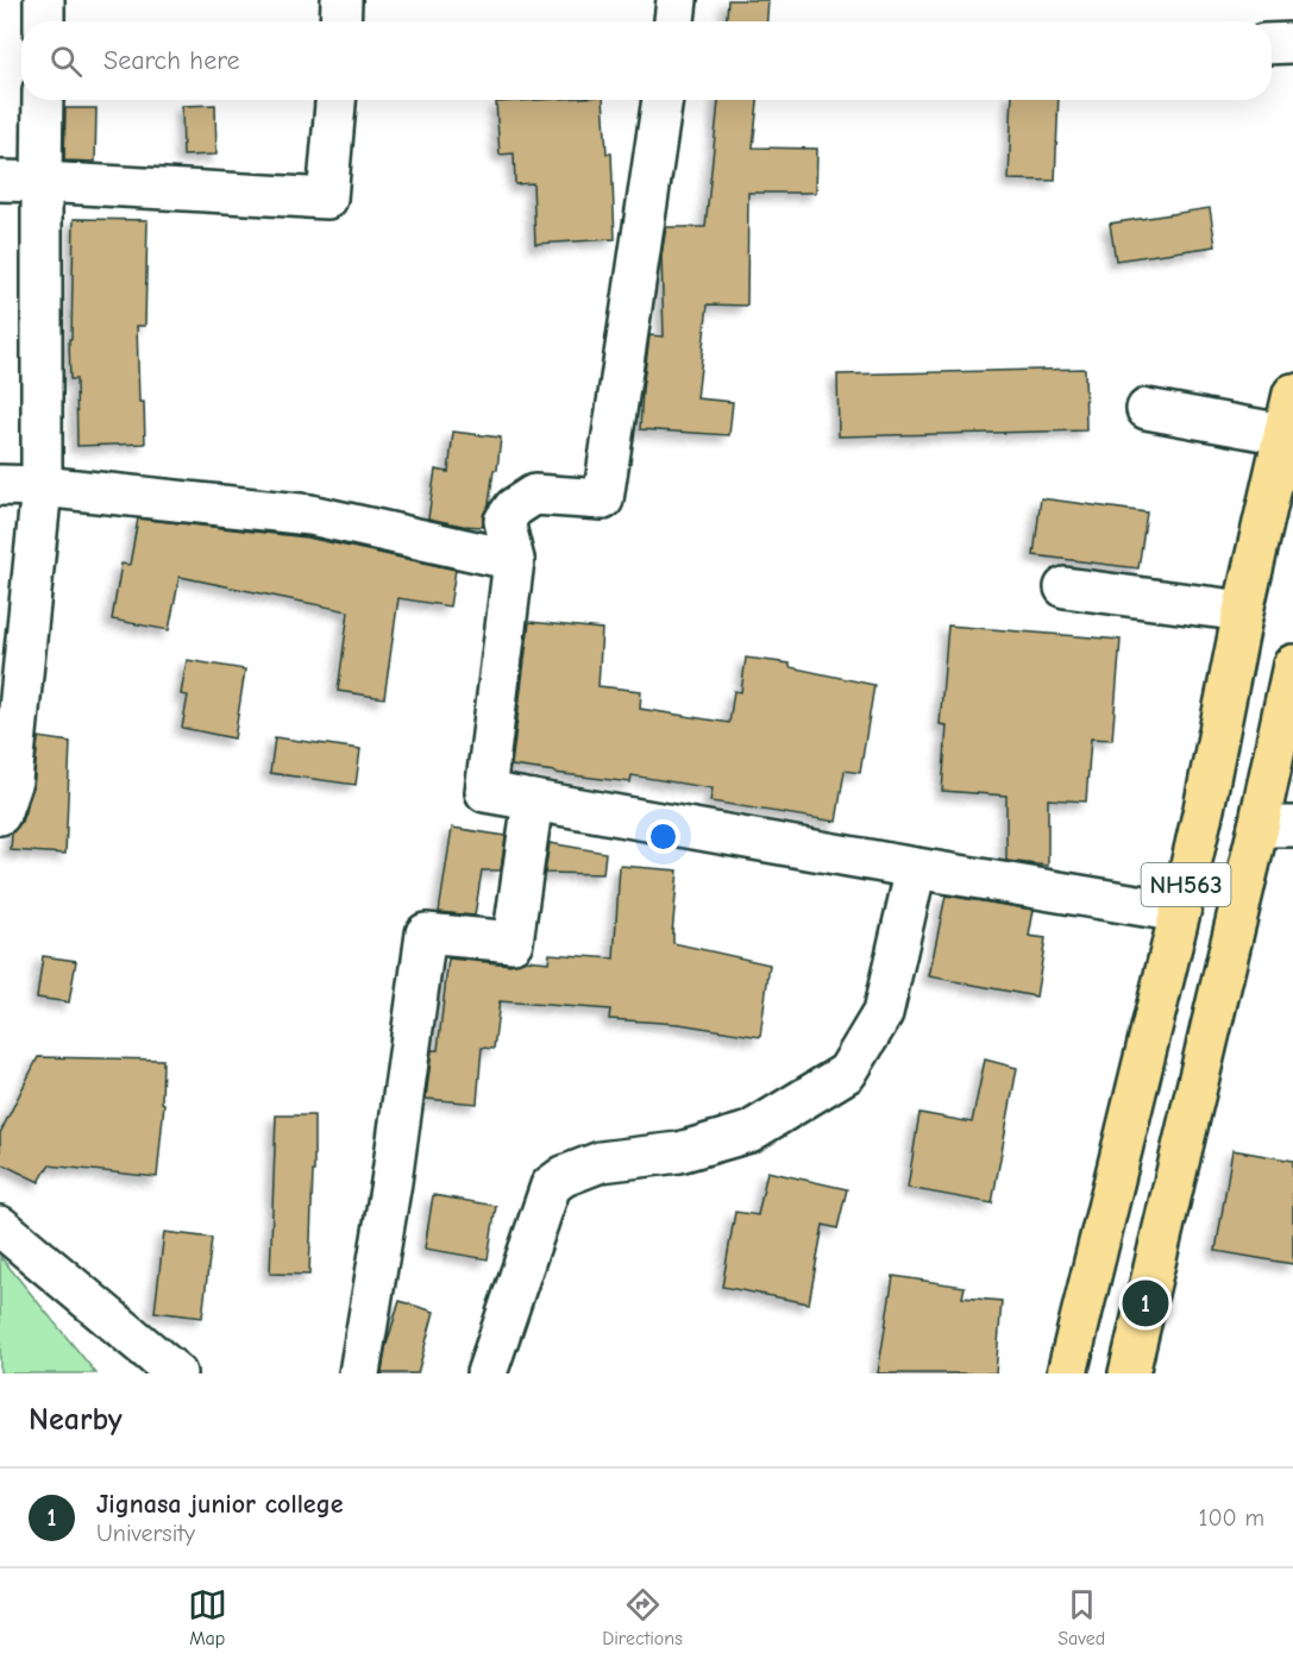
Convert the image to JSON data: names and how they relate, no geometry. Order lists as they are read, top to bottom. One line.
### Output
{"streets":{"highway":["NH563"]},"page":{"search":"Search here","pins":"1","heading":"Nearby","list":[{"mark":"1","name":"Jignasa junior college","note":"University","value":"100 m"}],"nav":["Map","Directions","Saved"]}}
